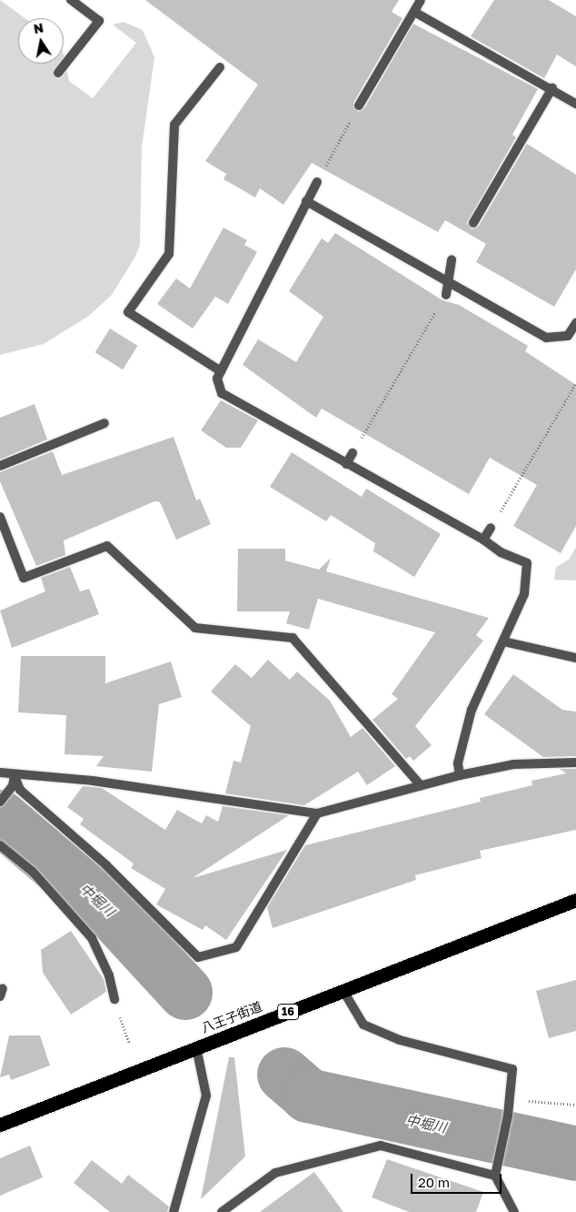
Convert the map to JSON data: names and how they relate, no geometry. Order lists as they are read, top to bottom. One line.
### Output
{"streets":{"highway":["16","八王子街道"]},"water":["中堀川"],"scale_bar":"20 m","north":"top"}
